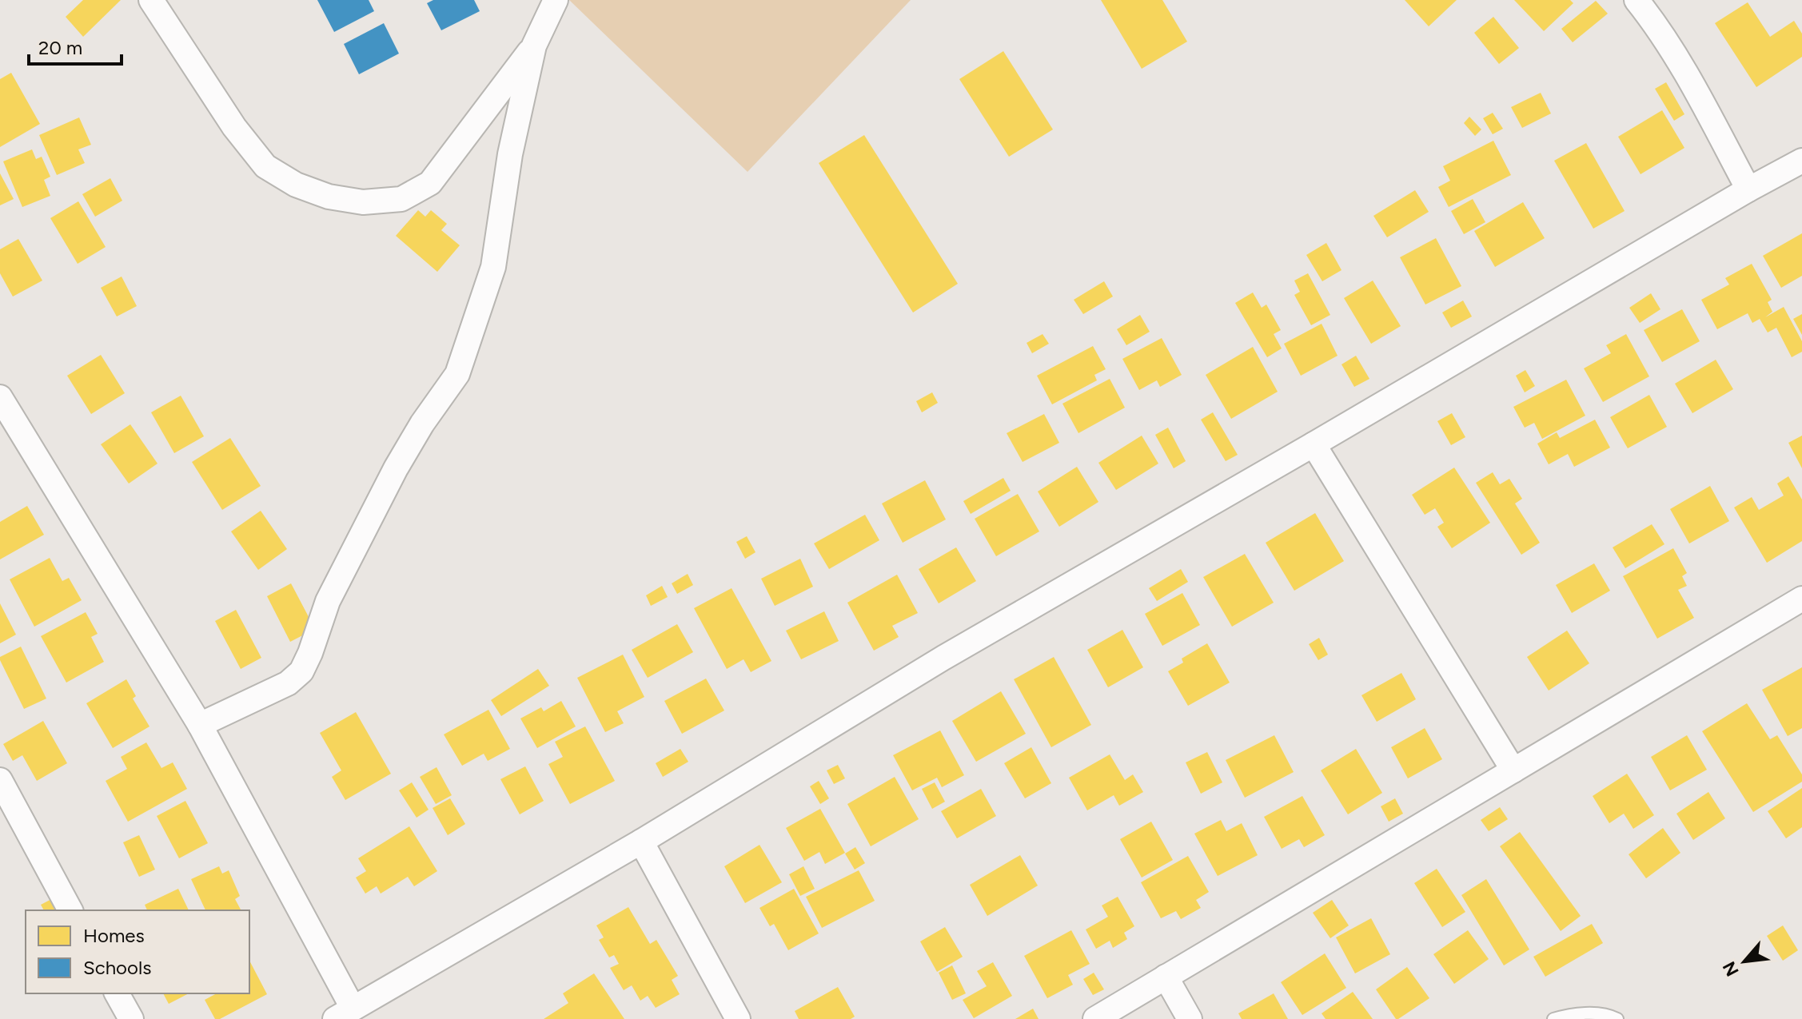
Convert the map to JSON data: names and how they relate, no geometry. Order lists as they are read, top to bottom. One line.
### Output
{"legend":["Homes","Schools"],"scale_bar":"20 m","north":"bottom left"}
